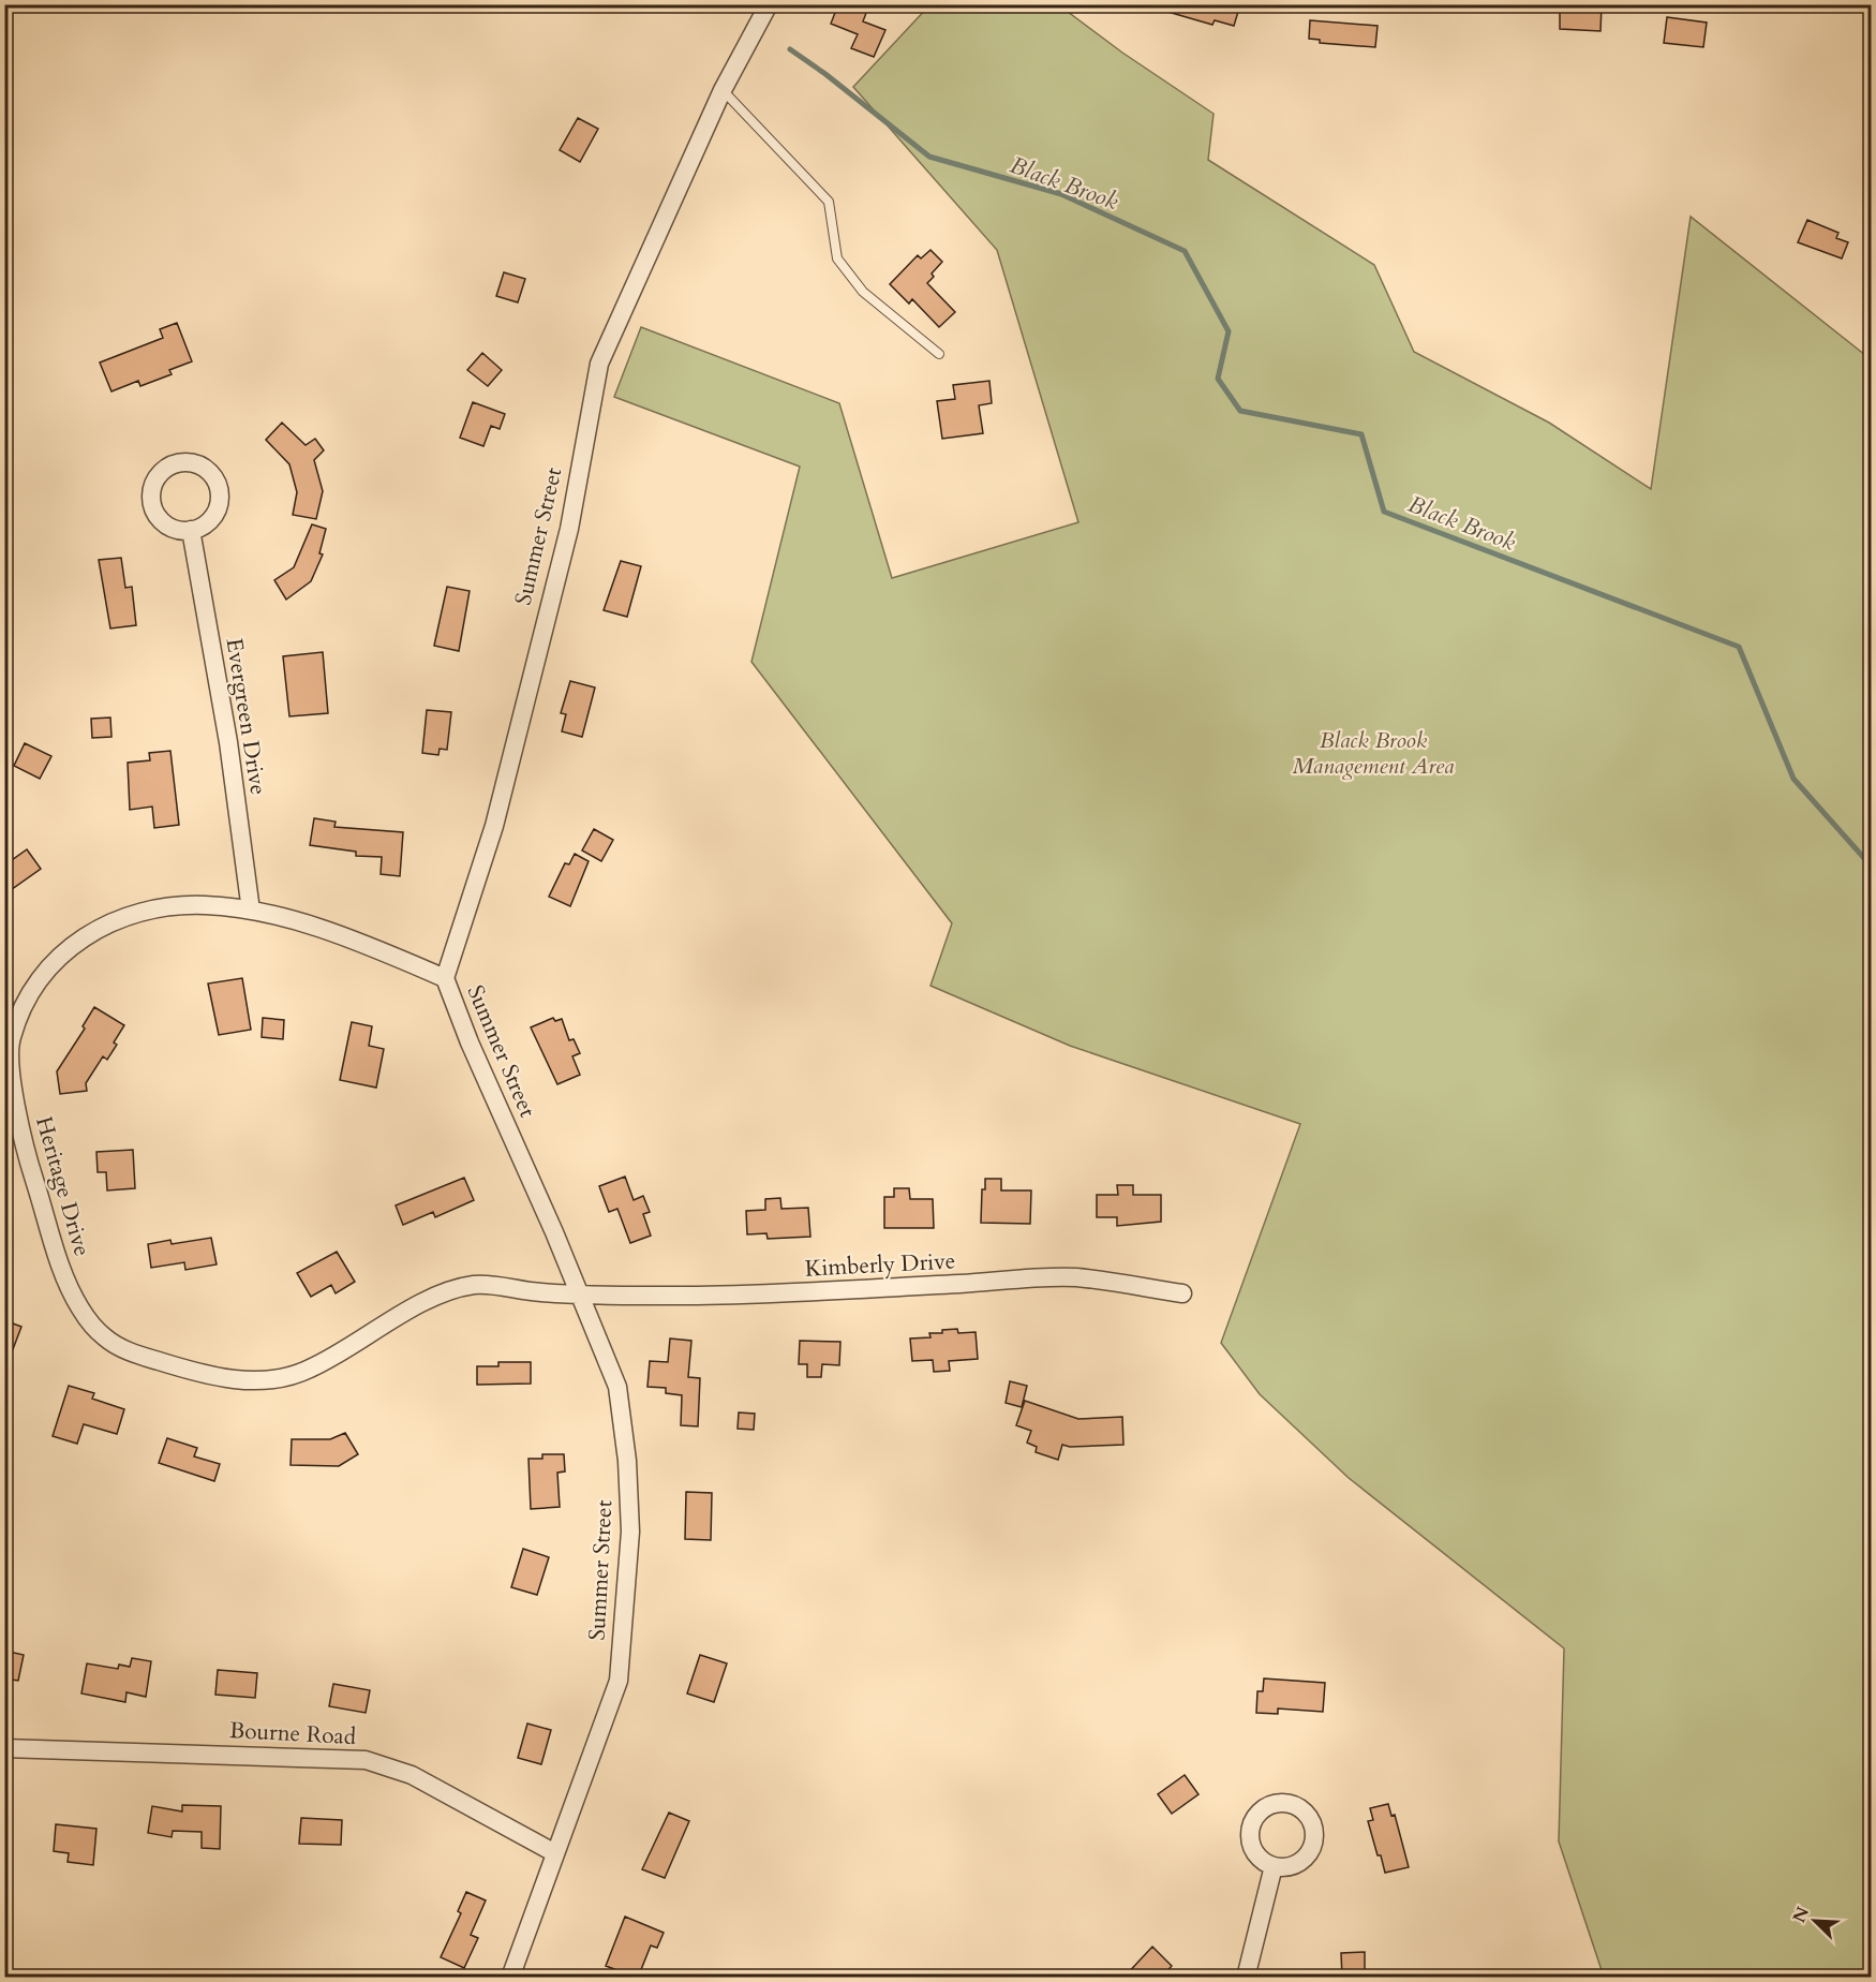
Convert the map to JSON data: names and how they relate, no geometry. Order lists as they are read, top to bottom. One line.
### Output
{"streets":{"street":["Summer Street","Evergreen Drive","Heritage Drive","Kimberly Drive","Bourne Road"]},"crossings":[["Summer Street","Heritage Drive"],["Summer Street","Kimberly Drive"],["Summer Street","Bourne Road"],["Evergreen Drive","Heritage Drive"],["Heritage Drive","Kimberly Drive"]],"water":["Black Brook"],"parks":["Black Brook Management Area"],"north":"top left"}
